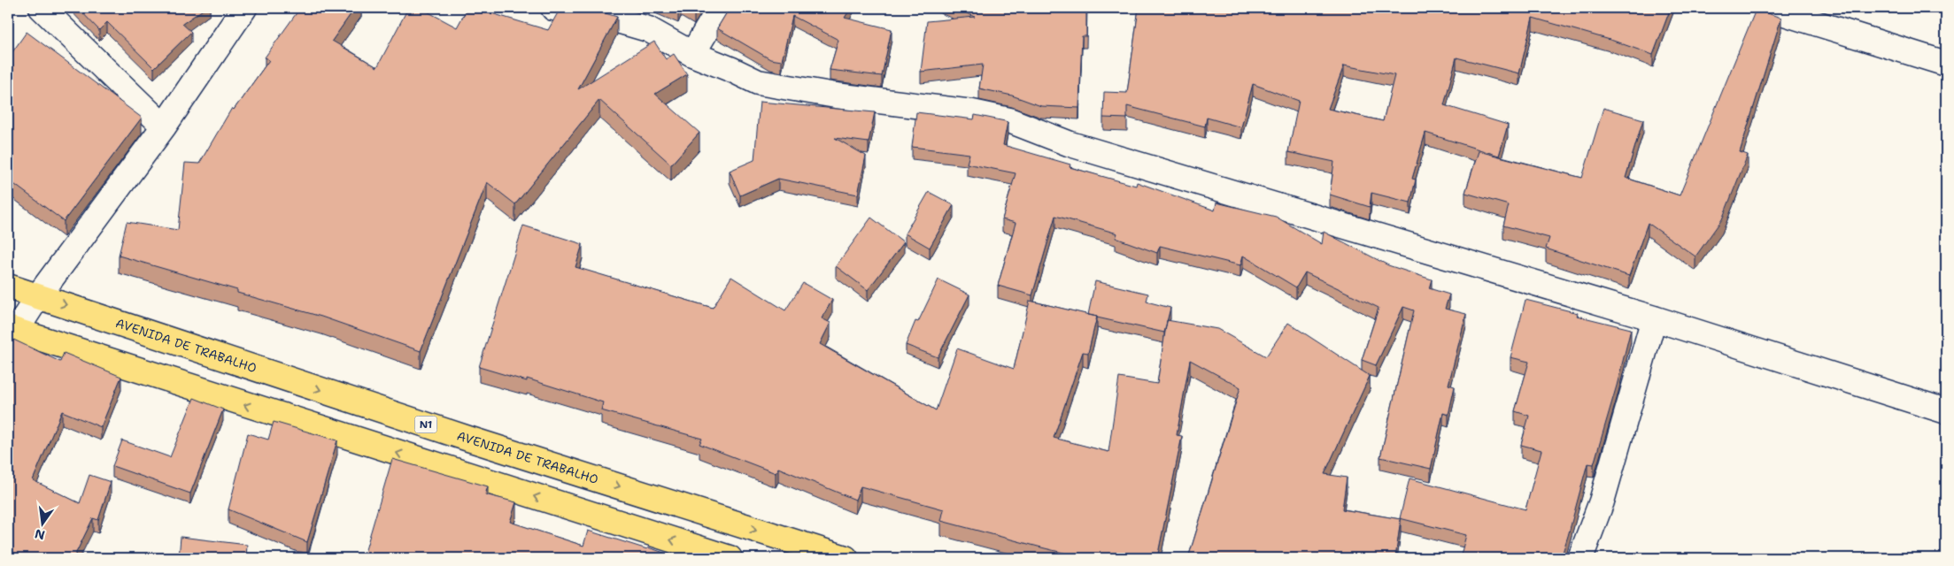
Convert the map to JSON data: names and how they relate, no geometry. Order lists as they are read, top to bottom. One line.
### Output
{"streets":{"highway":["AVENIDA DE TRABALHO","N1"]},"north":"bottom"}
